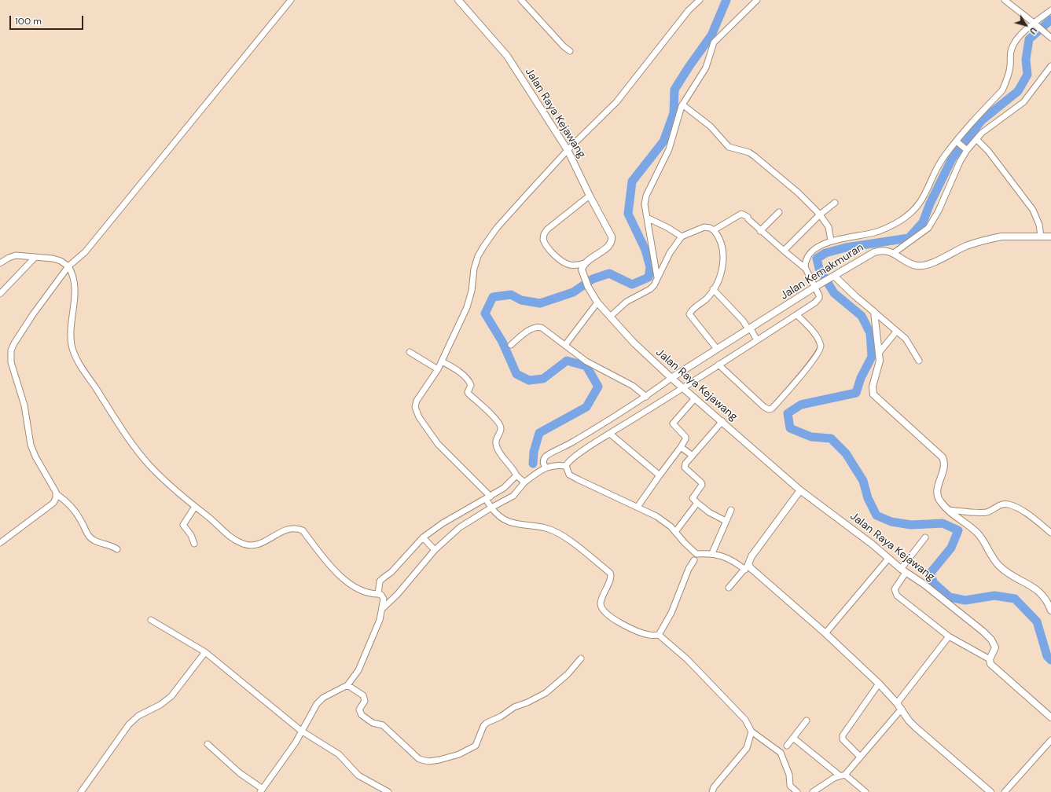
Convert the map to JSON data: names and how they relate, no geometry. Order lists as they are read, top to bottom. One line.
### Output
{"streets":{"street":["Jalan Raya Kejawang","Jalan Kemakmuran"]},"crossings":[["Jalan Raya Kejawang","Jalan Kemakmuran"]],"scale_bar":"100 m","north":"bottom right"}
